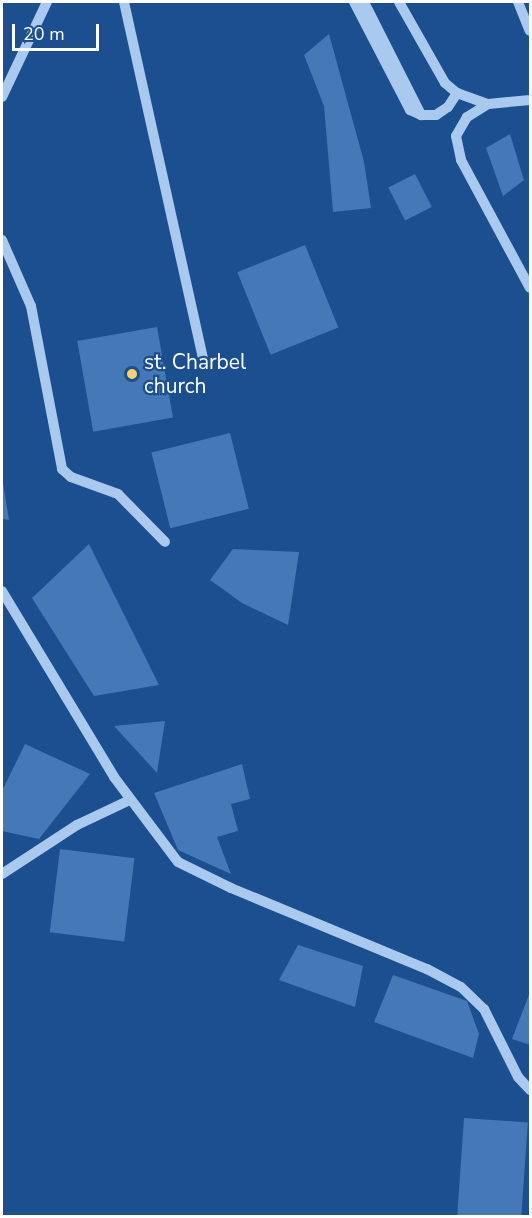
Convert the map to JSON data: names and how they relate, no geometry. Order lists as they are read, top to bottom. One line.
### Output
{"places":["st. Charbel church"],"scale_bar":"20 m"}
